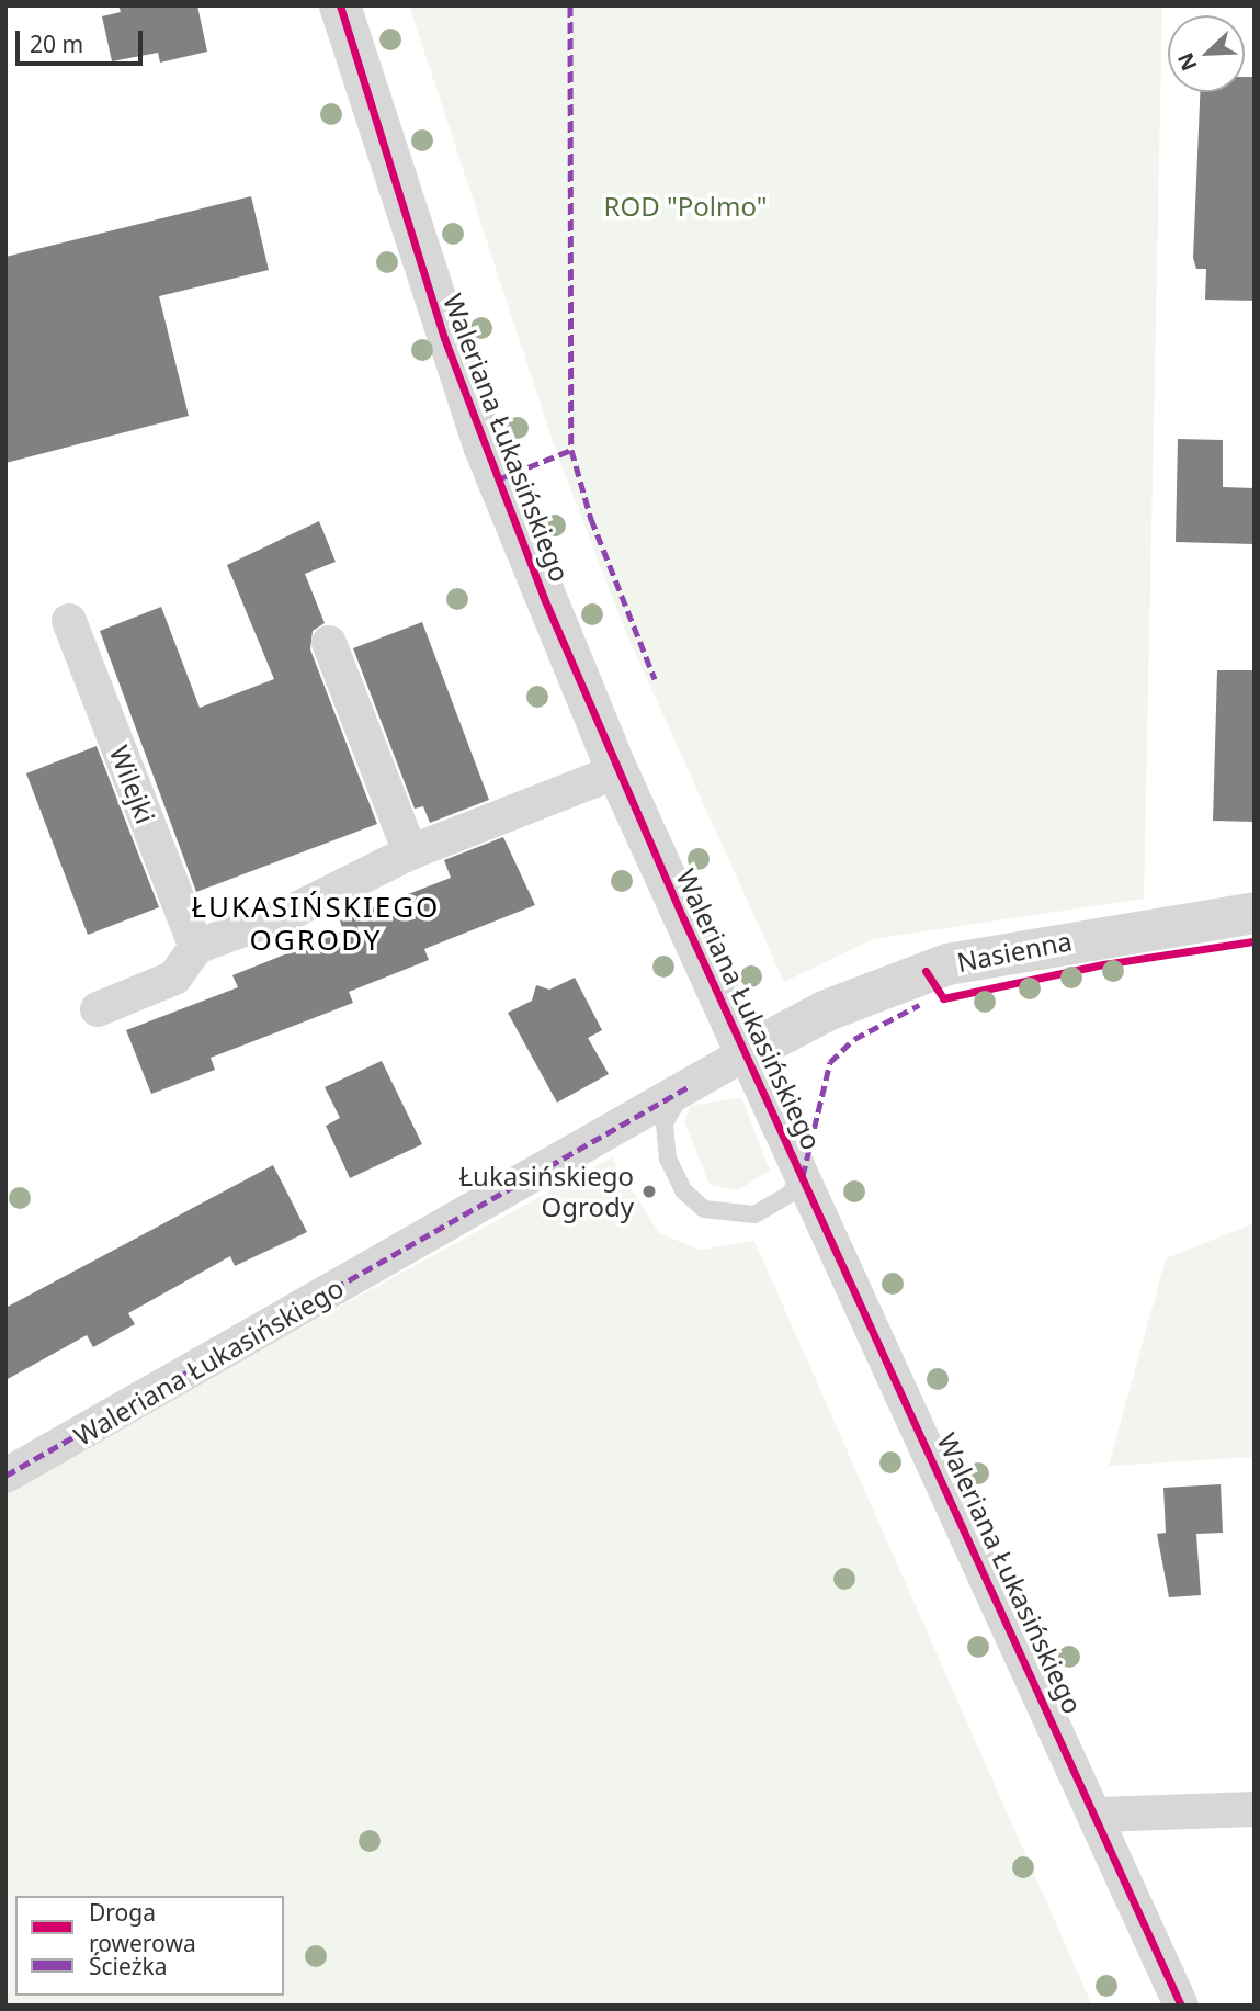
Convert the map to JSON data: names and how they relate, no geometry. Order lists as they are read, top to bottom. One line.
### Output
{"streets":{"street":["Waleriana Łukasińskiego","Wilejki","Nasienna"]},"crossings":[["Waleriana Łukasińskiego","Nasienna"]],"districts":["ŁUKASIŃSKIEGO OGRODY"],"parks":["ROD \"Polmo\""],"places":["Łukasińskiego Ogrody"],"legend":["Droga rowerowa","Ścieżka"],"scale_bar":"20 m","north":"bottom left"}
